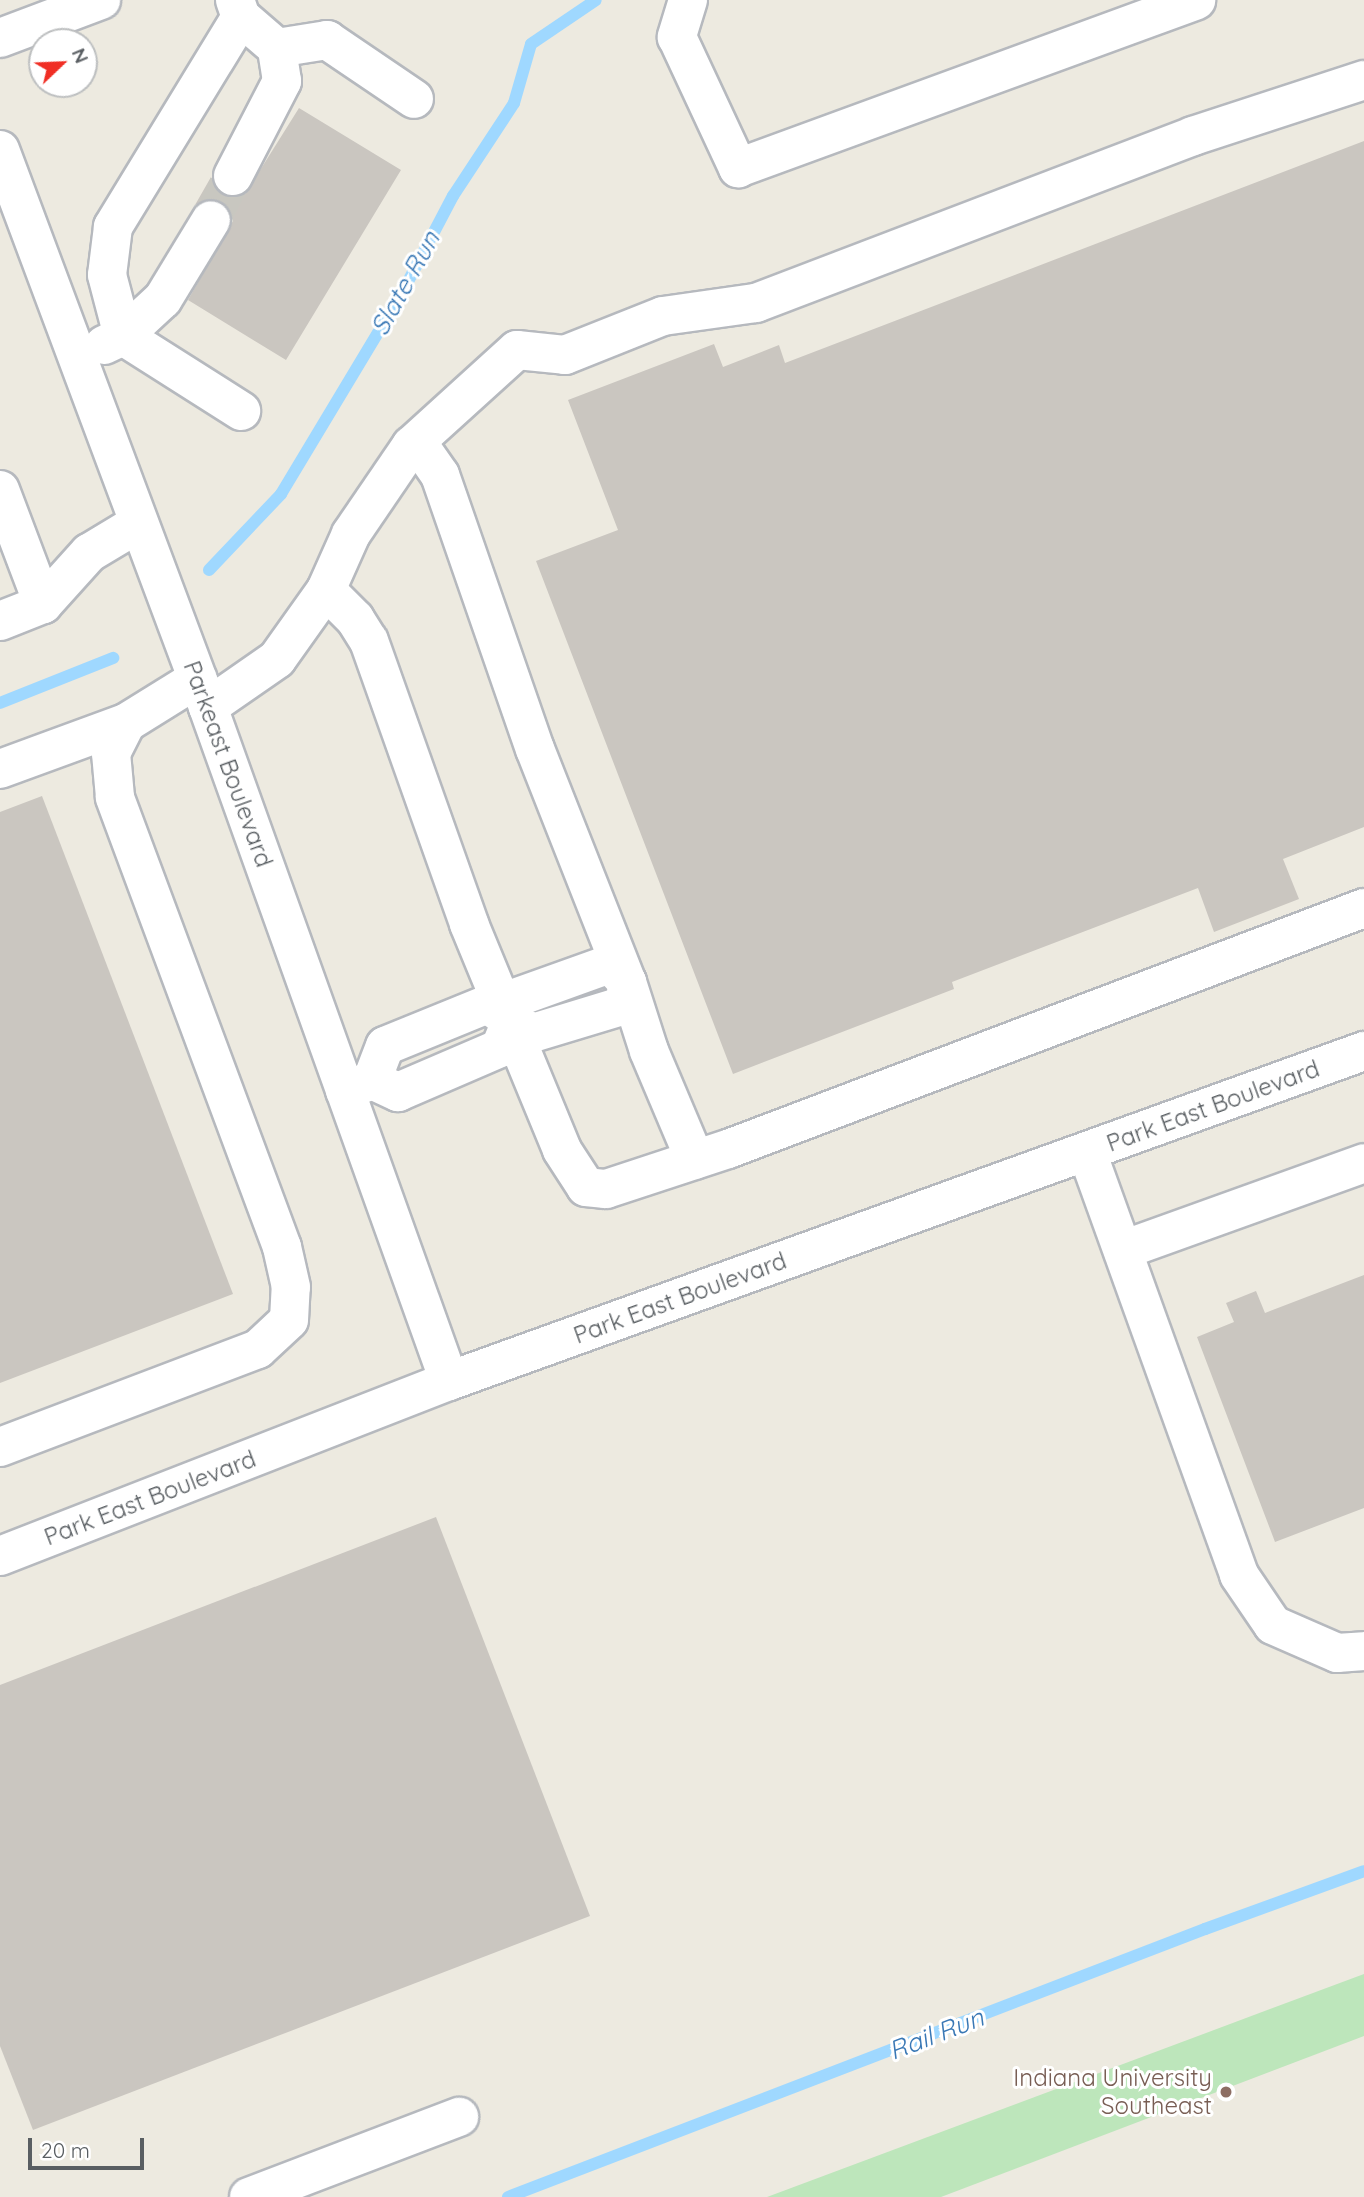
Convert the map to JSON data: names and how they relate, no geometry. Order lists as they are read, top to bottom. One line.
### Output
{"streets":{"street":["Parkeast Boulevard","Park East Boulevard"]},"crossings":[["Parkeast Boulevard","Park East Boulevard"]],"water":["Slate Run","Rail Run"],"places":["Indiana University Southeast"],"scale_bar":"20 m","north":"top right"}
